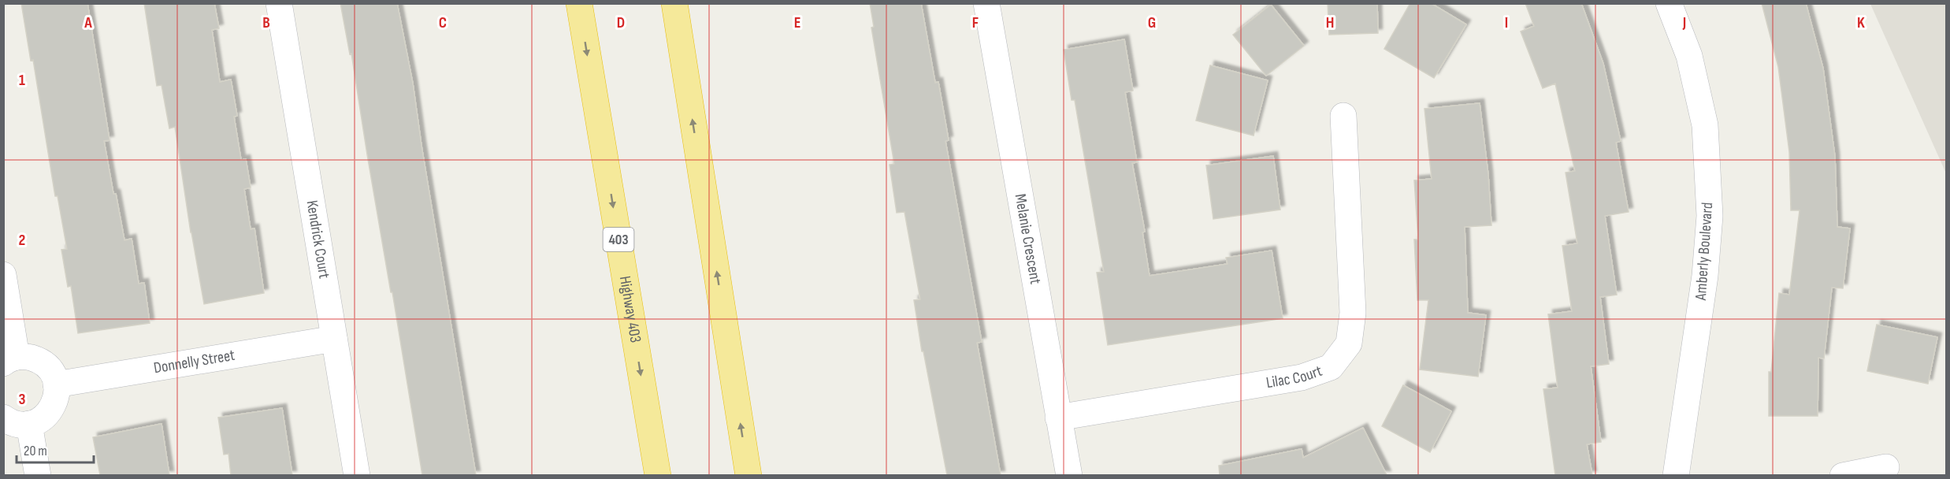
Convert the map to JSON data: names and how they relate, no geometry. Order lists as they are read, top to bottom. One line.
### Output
{"streets":{"highway":["403","Highway 403"],"street":["Kendrick Court","Melanie Crescent","Amberly Boulevard","Donnelly Street","Lilac Court"]},"crossings":[["Kendrick Court","Donnelly Street"],["Melanie Crescent","Lilac Court"]],"scale_bar":"20 m","grid":{"columns":["A","B","C","D","E","F","G","H","I","J","K"],"rows":["1","2","3"]}}
